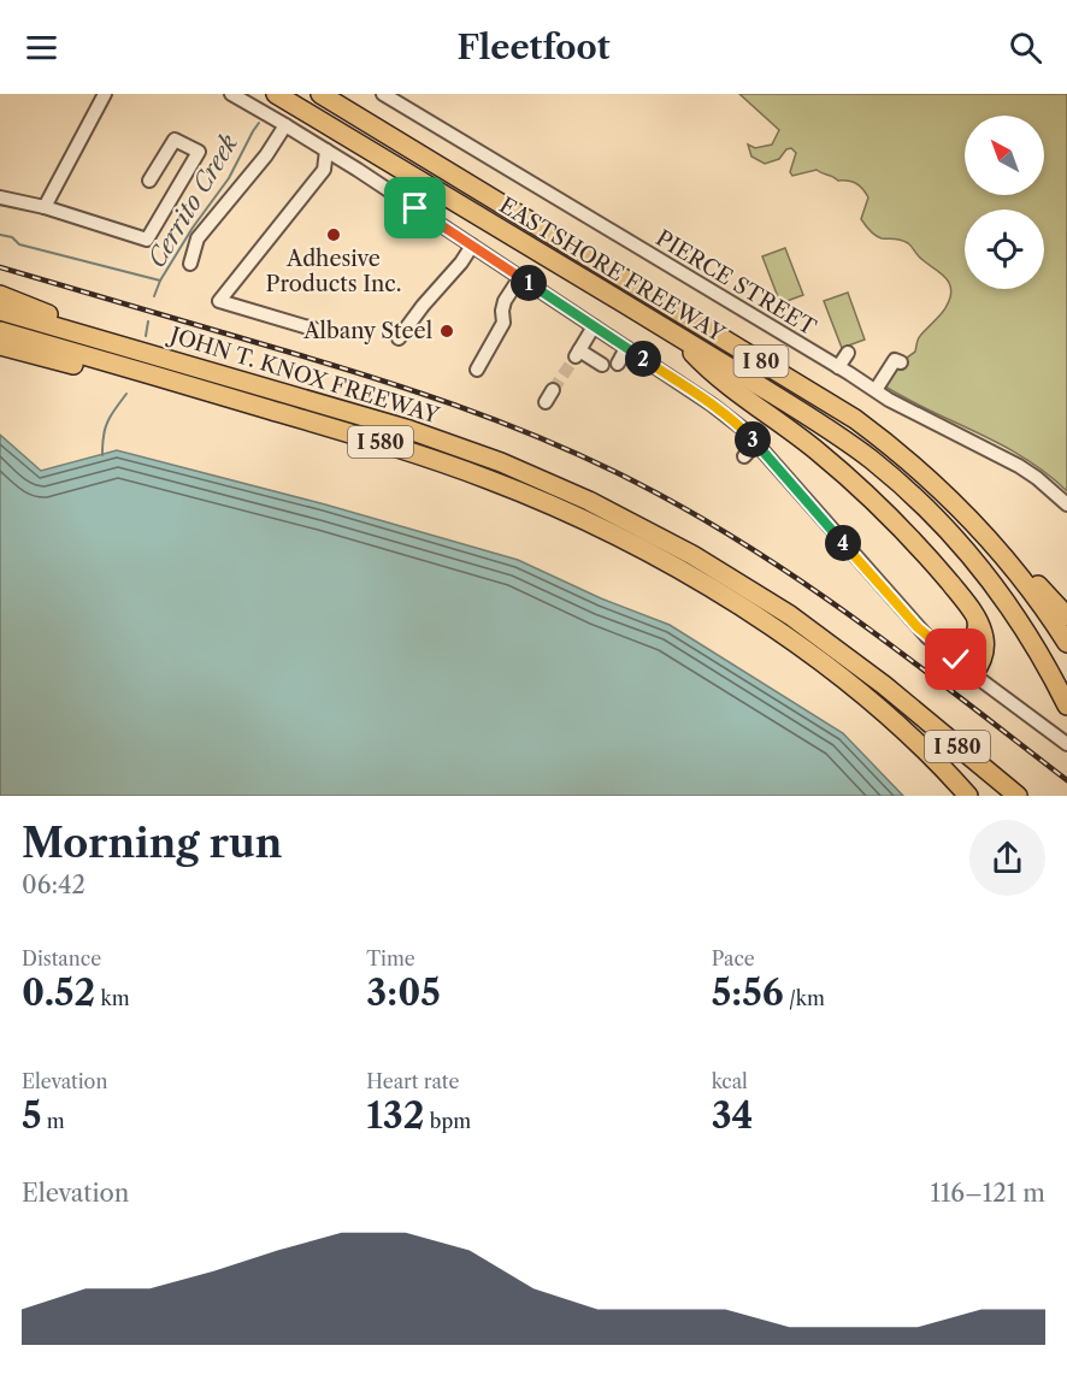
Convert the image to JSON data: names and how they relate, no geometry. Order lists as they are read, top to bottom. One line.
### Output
{"streets":{"highway":["EASTSHORE FREEWAY","I 80","JOHN T. KNOX FREEWAY","I 580"],"street":["PIERCE STREET"]},"water":["Cerrito Creek"],"places":["Adhesive Products Inc.","Albany Steel"],"north":"top left","page":{"header":"Fleetfoot","pins":["1","2","3","4"],"heading":["Morning run","06:42"],"stats":[["Distance","0.52 km"],["Time","3:05"],["Pace","5:56 /km"],["Elevation","5 m"],["Heart rate","132 bpm"],["kcal","34"]],"chart":["Elevation","116–121 m"]}}
